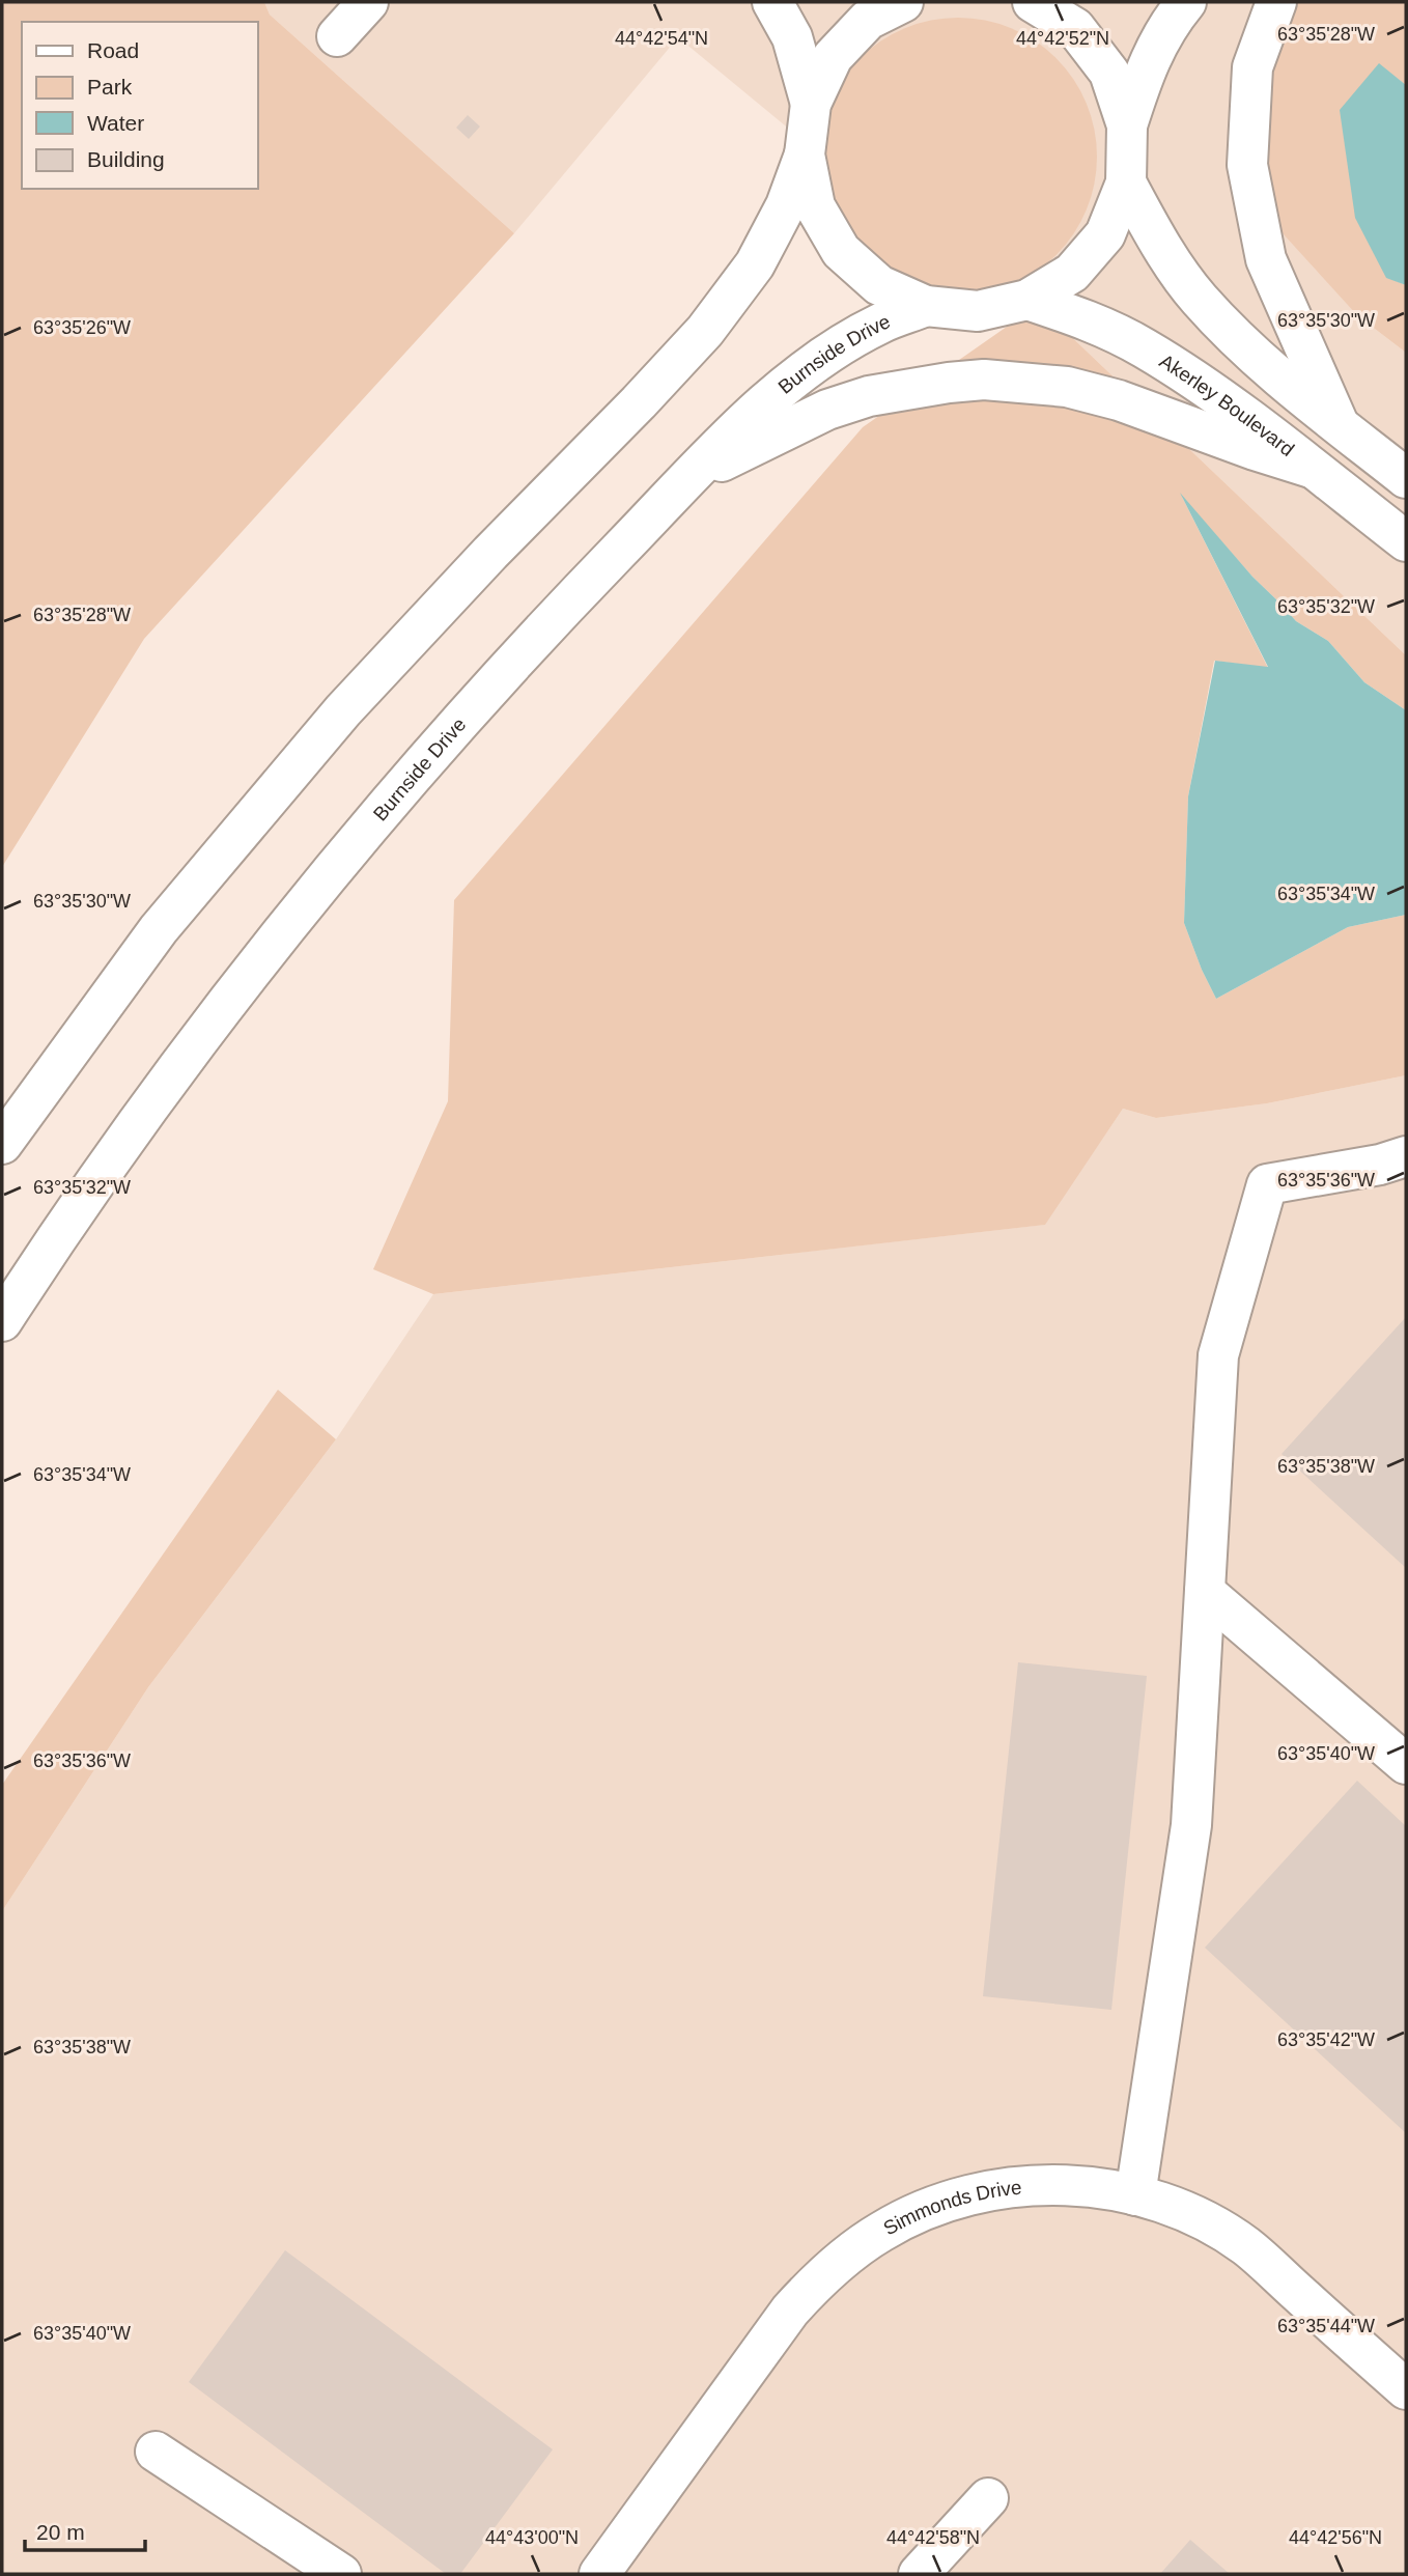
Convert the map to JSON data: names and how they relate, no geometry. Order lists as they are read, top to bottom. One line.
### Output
{"streets":{"main road":["Burnside Drive","Akerley Boulevard","Simmonds Drive"]},"legend":["Road","Park","Water","Building"],"scale_bar":"20 m","coordinates":["63°35'28\"W","44°42'54\"N","44°42'52\"N","63°35'30\"W","63°35'26\"W","63°35'32\"W","63°35'34\"W","63°35'36\"W","63°35'38\"W","63°35'40\"W","63°35'42\"W","63°35'44\"W","44°43'00\"N","44°42'58\"N","44°42'56\"N"]}
